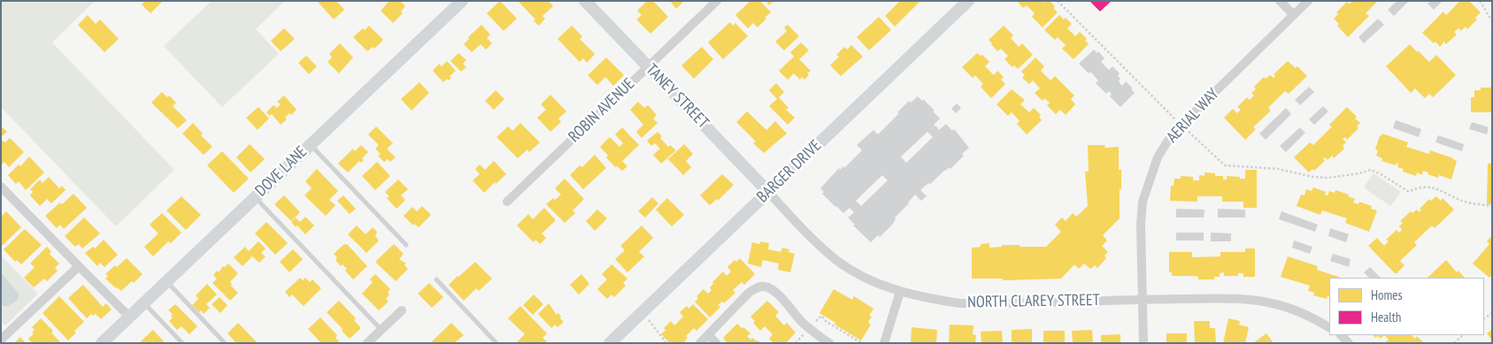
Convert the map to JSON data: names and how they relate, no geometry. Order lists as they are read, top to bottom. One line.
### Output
{"streets":{"street":["TANEY STREET","ROBIN AVENUE","AERIAL WAY","DOVE LANE","BARGER DRIVE","NORTH CLAREY STREET"]},"crossings":[["TANEY STREET","ROBIN AVENUE"],["TANEY STREET","BARGER DRIVE"],["TANEY STREET","NORTH CLAREY STREET"],["AERIAL WAY","NORTH CLAREY STREET"],["BARGER DRIVE","NORTH CLAREY STREET"]],"legend":["Homes","Health"]}
